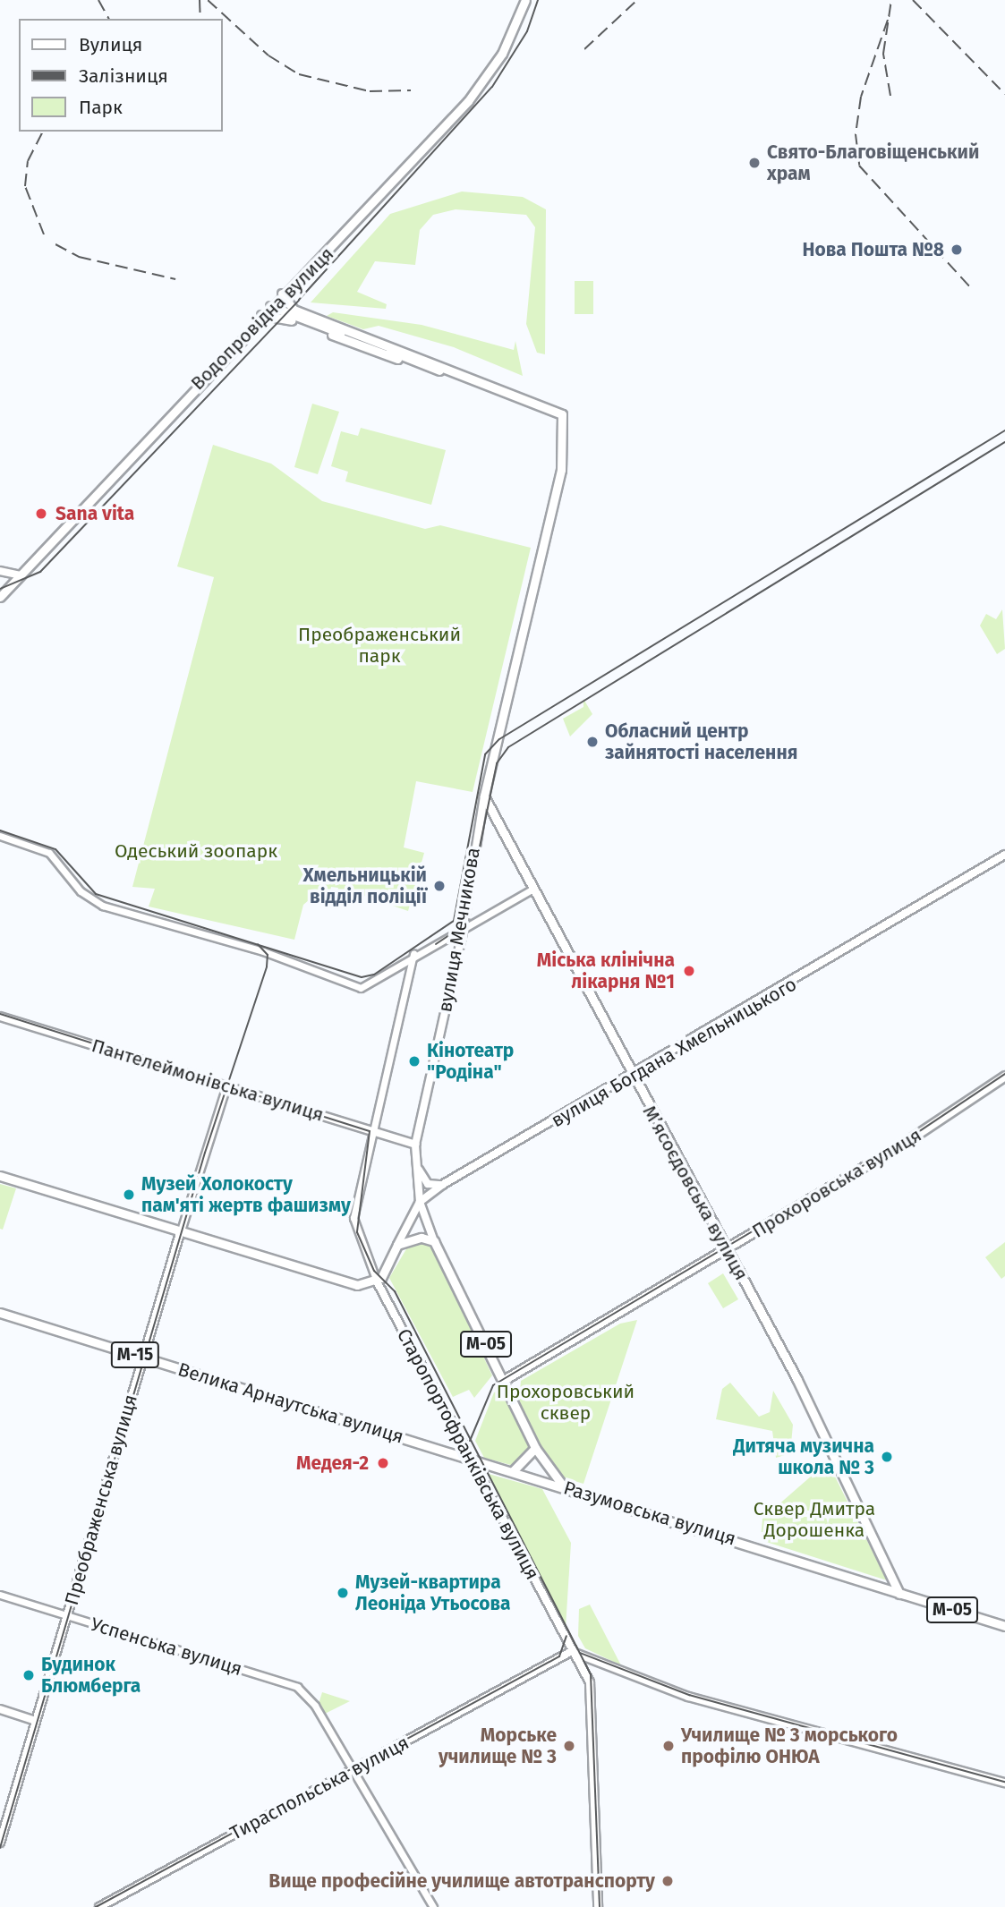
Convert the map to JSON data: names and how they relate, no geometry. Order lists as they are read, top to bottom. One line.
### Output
{"streets":{"main road":["Водопровідна вулиця","вулиця Мечникова","вулиця Богдана Хмельницького","Пантелеймонівська вулиця","Прохоровська вулиця","Мʼясоєдовська вулиця","М-05","М-15","Велика Арнаутська вулиця","Старопортофранківська вулиця","Преображенська вулиця","Разумовська вулиця","Тираспольська вулиця"],"street":["Успенська вулиця"]},"crossings":[["вулиця Мечникова","вулиця Богдана Хмельницького"],["вулиця Мечникова","Пантелеймонівська вулиця"],["вулиця Мечникова","Прохоровська вулиця"],["вулиця Мечникова","Мʼясоєдовська вулиця"],["вулиця Мечникова","Разумовська вулиця"],["вулиця Богдана Хмельницького","Мʼясоєдовська вулиця"],["вулиця Богдана Хмельницького","Старопортофранківська вулиця"],["Пантелеймонівська вулиця","Старопортофранківська вулиця"],["Пантелеймонівська вулиця","Преображенська вулиця"],["Прохоровська вулиця","Мʼясоєдовська вулиця"],["Мʼясоєдовська вулиця","Разумовська вулиця"],["Велика Арнаутська вулиця","Старопортофранківська вулиця"],["Велика Арнаутська вулиця","Преображенська вулиця"],["Велика Арнаутська вулиця","Разумовська вулиця"],["Старопортофранківська вулиця","Тираспольська вулиця"],["Преображенська вулиця","Успенська вулиця"],["Успенська вулиця","Тираспольська вулиця"]],"parks":["Преображенський парк","Одеський зоопарк","Прохоровський сквер","Сквер Дмитра Дорошенка"],"places":["Свято-Благовіщенський храм","Нова Пошта №8","Sana vita","Обласний центр зайнятості населення","Хмельницькій відділ поліції","Міська клінічна лікарня №1","Кінотеатр \"Родіна\"","Музей Холокосту пам'яті жертв фашизму","Дитяча музична школа № 3","Медея-2","Музей-квартира Леоніда Утьосова","Будинок Блюмберга","Морське училище № 3","Училище № 3 морського профілю ОНЮА","Вище професійне училище автотранспорту"],"legend":["Вулиця","Залізниця","Парк"]}
